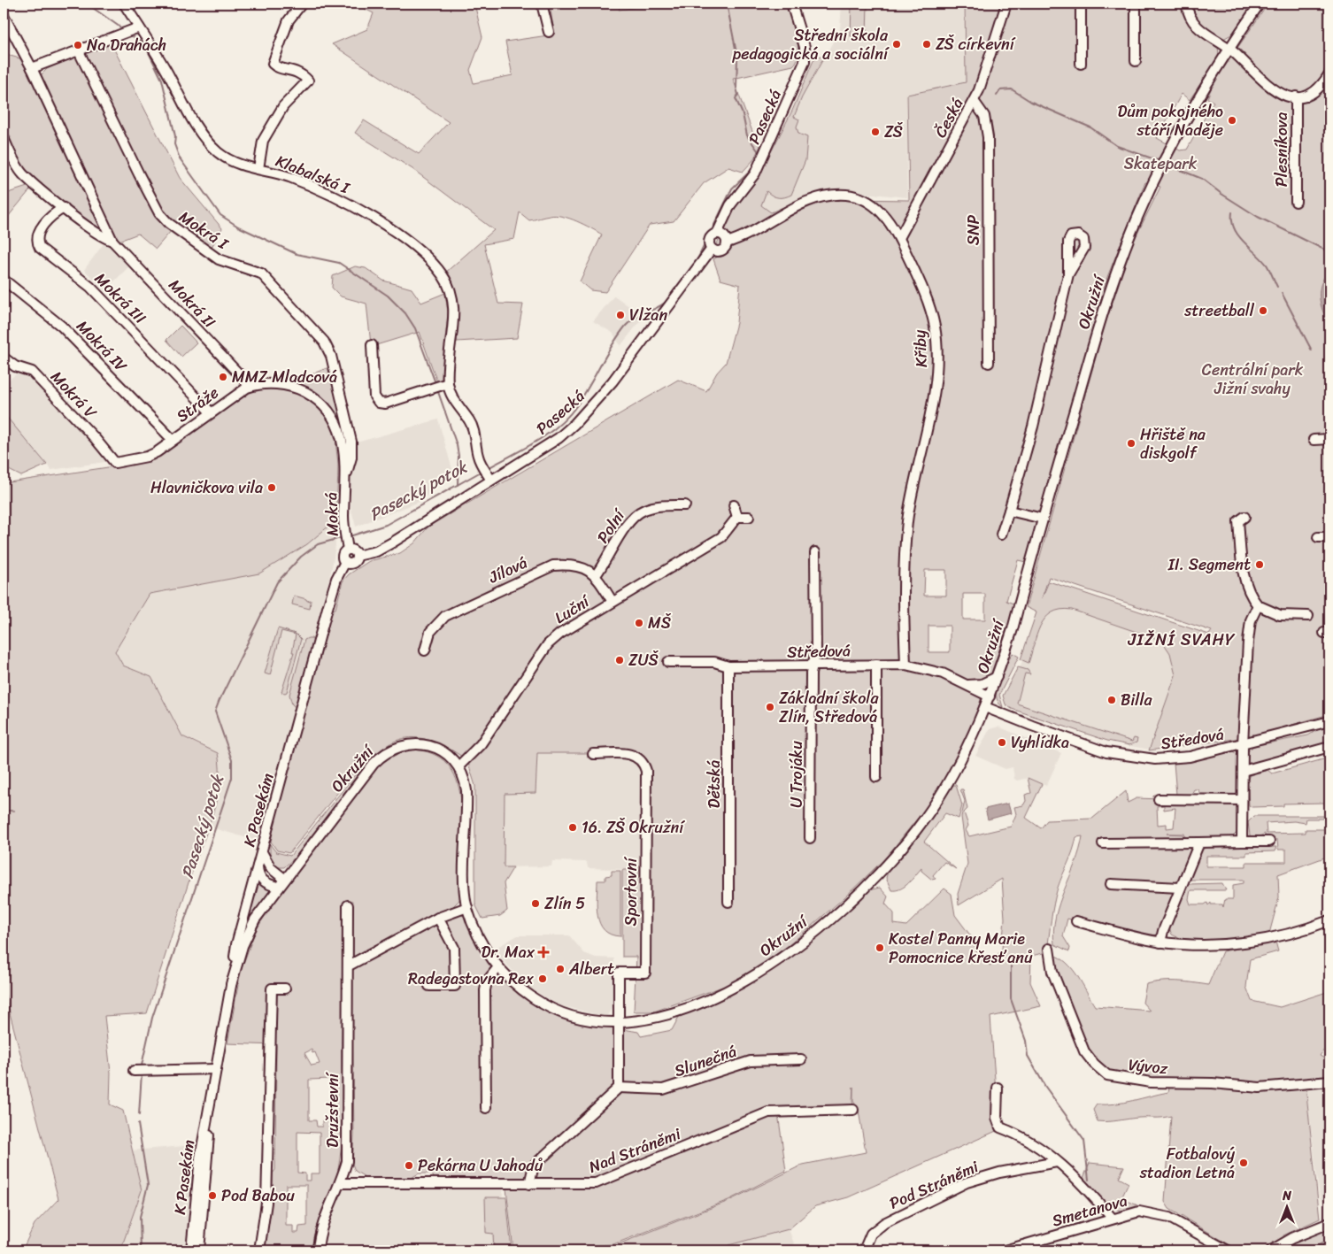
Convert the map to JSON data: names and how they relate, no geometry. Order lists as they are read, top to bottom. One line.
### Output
{"streets":{"street":["Pasecká","Česká","Plesníkova","Klabalská I","Mokrá I","SNP","Mokrá III","Okružní","Mokrá II","Mokrá IV","Křiby","Mokrá V","Stráže","Mokrá","Polní","Jílová","Luční","Středová","U Trojáku","Dětská","K Pasekám","Sportovní","Slunečná","Vývoz","Družstevní","Nad Stráněmi","Pod Stráněmi","Smetanova"]},"crossings":[["Pasecká","Klabalská I"],["Pasecká","Křiby"],["Pasecká","Mokrá"],["Pasecká","K Pasekám"],["Česká","SNP"],["Česká","Křiby"],["Mokrá I","Stráže"],["Mokrá I","Mokrá"],["Mokrá III","Mokrá II"],["Mokrá III","Stráže"],["Okružní","Luční"],["Okružní","Středová"],["Okružní","K Pasekám"],["Okružní","Sportovní"],["Mokrá II","Stráže"],["Mokrá IV","Stráže"],["Křiby","Středová"],["Mokrá V","Stráže"],["Stráže","Mokrá"],["Mokrá","K Pasekám"],["Polní","Jílová"],["Středová","U Trojáku"],["Středová","Dětská"],["Družstevní","Nad Stráněmi"]],"districts":["JIŽNÍ SVAHY"],"water":["Pasecký potok"],"parks":["Skatepark","Centrální park Jižní svahy"],"places":{"other":["Střední škola pedagogická a sociální","ZŠ církevní","Na Drahách","Dům pokojného stáří Naděje","ZŠ","streetball","Vlžan","MMZ Mladcová","Hřiště na diskgolf","Hlavničkova vila","II. Segment","MŠ","ZUŠ","Billa","Základní škola Zlín, Středová","Vyhlídka","16. ZŠ Okružní","Zlín 5","Kostel Panny Marie Pomocnice křesťanů","Albert","Radegastovna Rex","Fotbalový stadion Letná","Pekárna U Jahodů","Pod Babou"],"health":["Dr. Max"]},"north":"top"}
